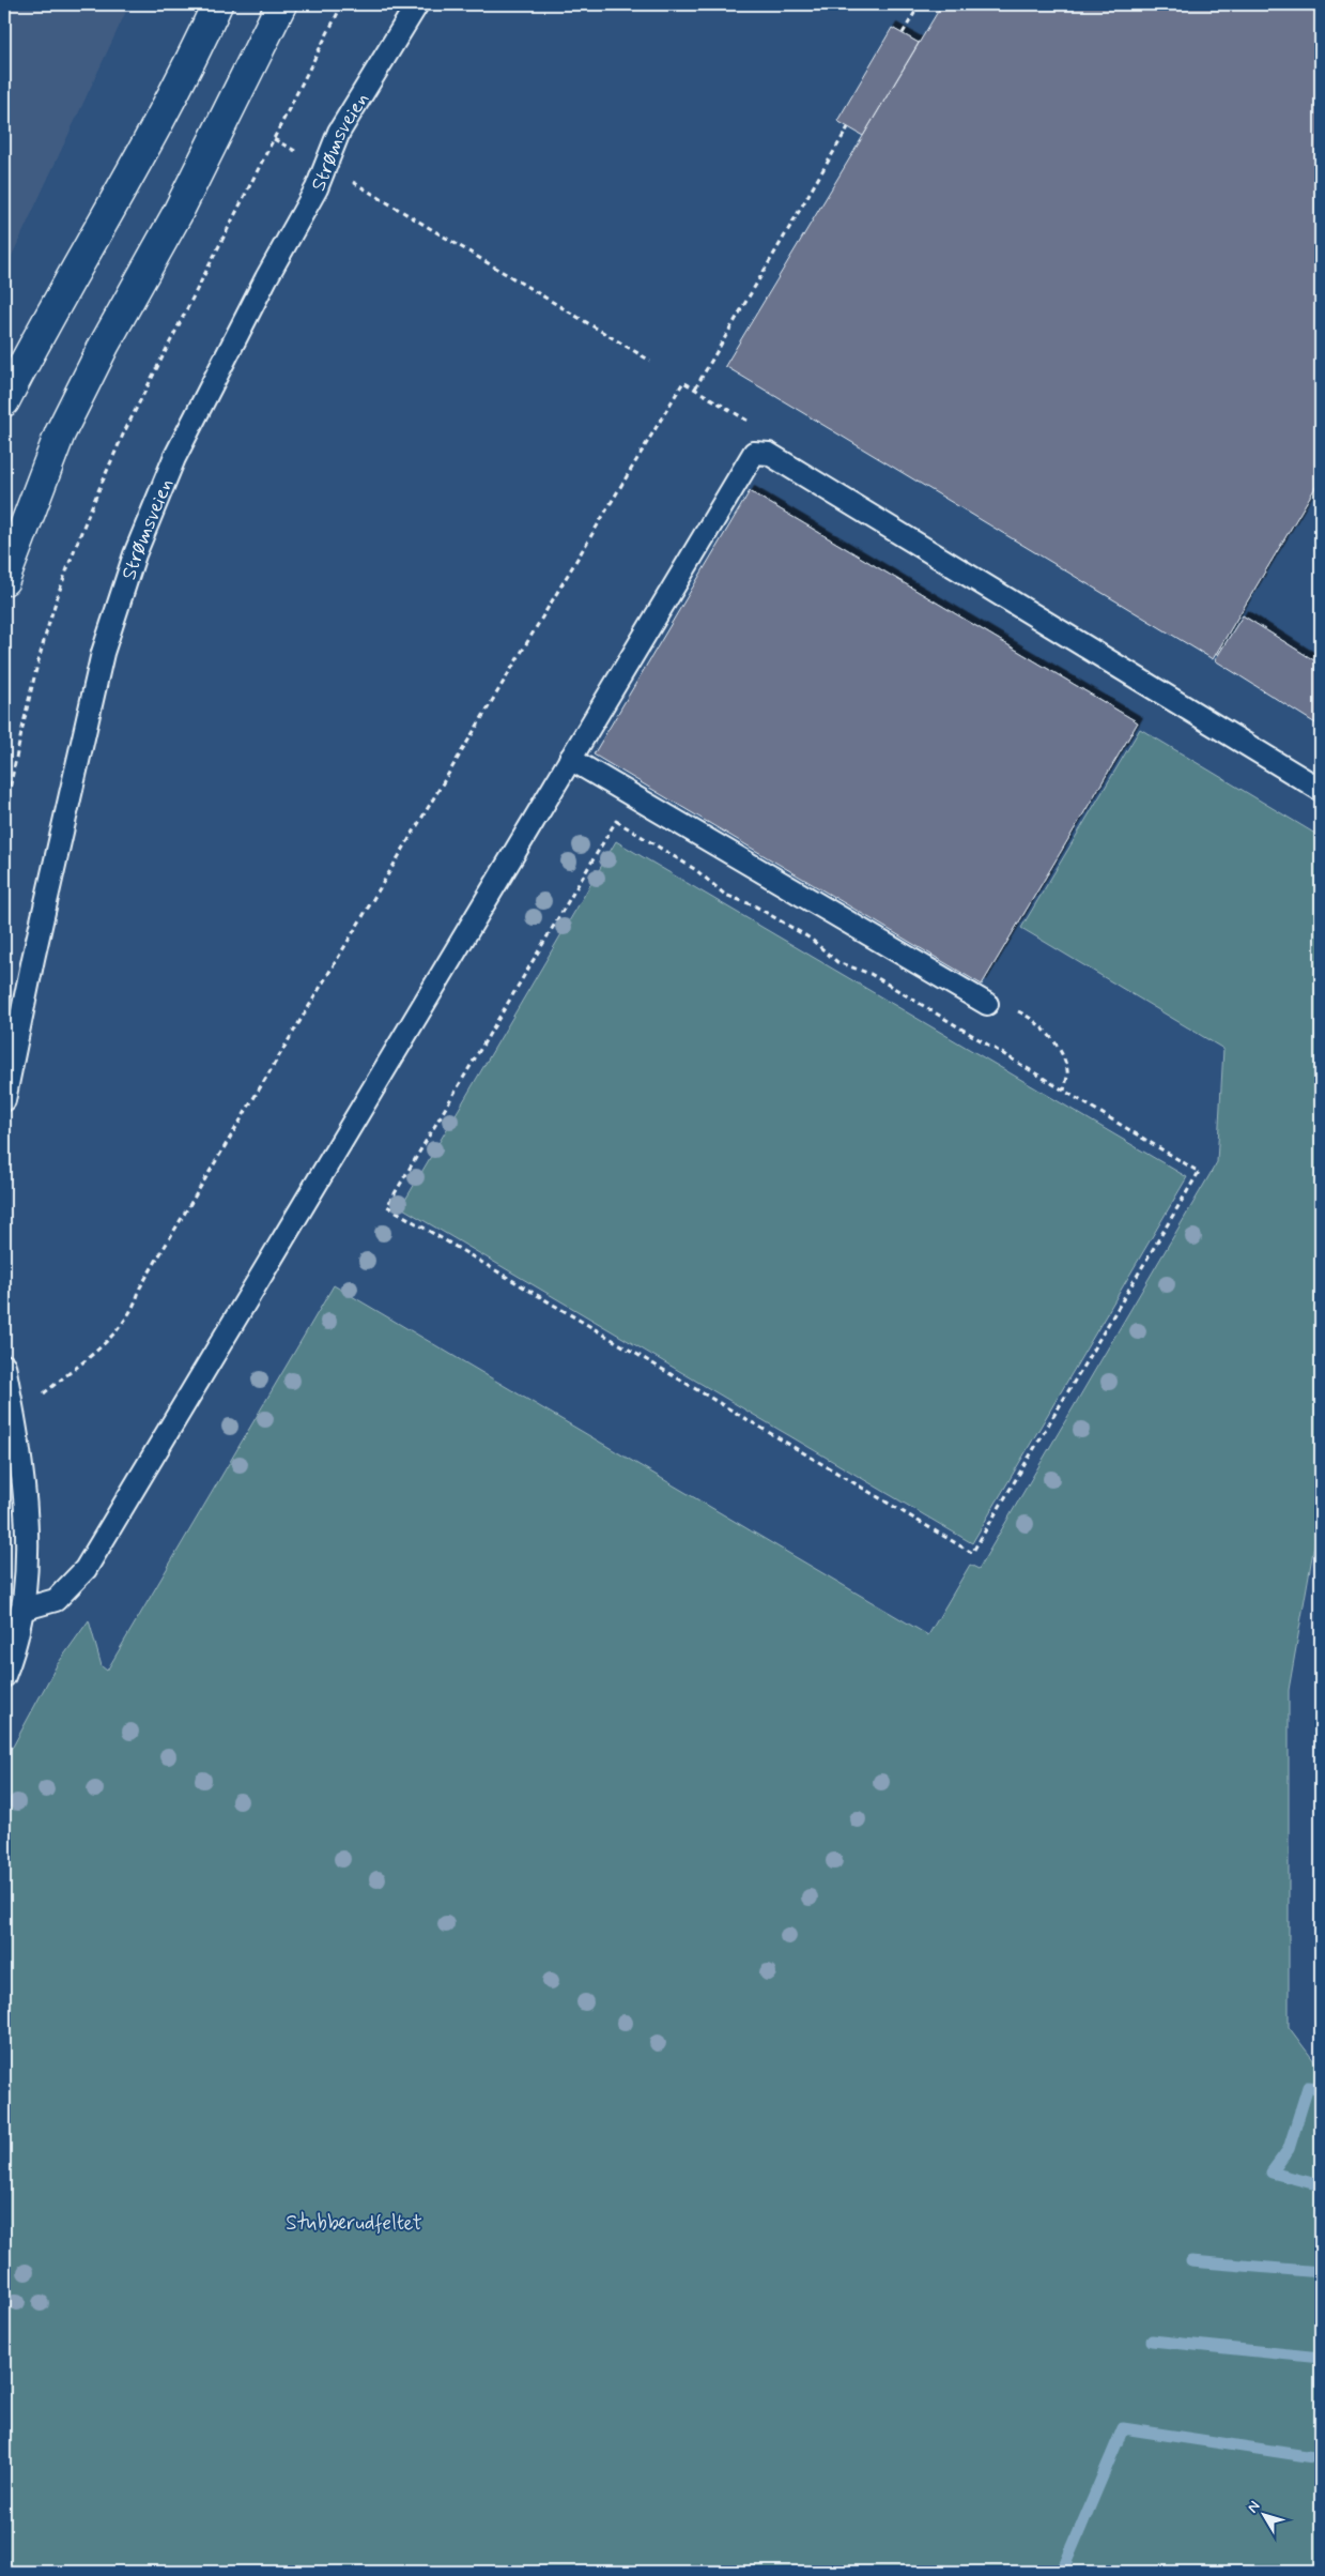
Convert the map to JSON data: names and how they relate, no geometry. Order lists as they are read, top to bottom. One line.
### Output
{"streets":{"lane":["Strømsveien"]},"parks":["Stubberudfeltet"],"north":"top left"}
